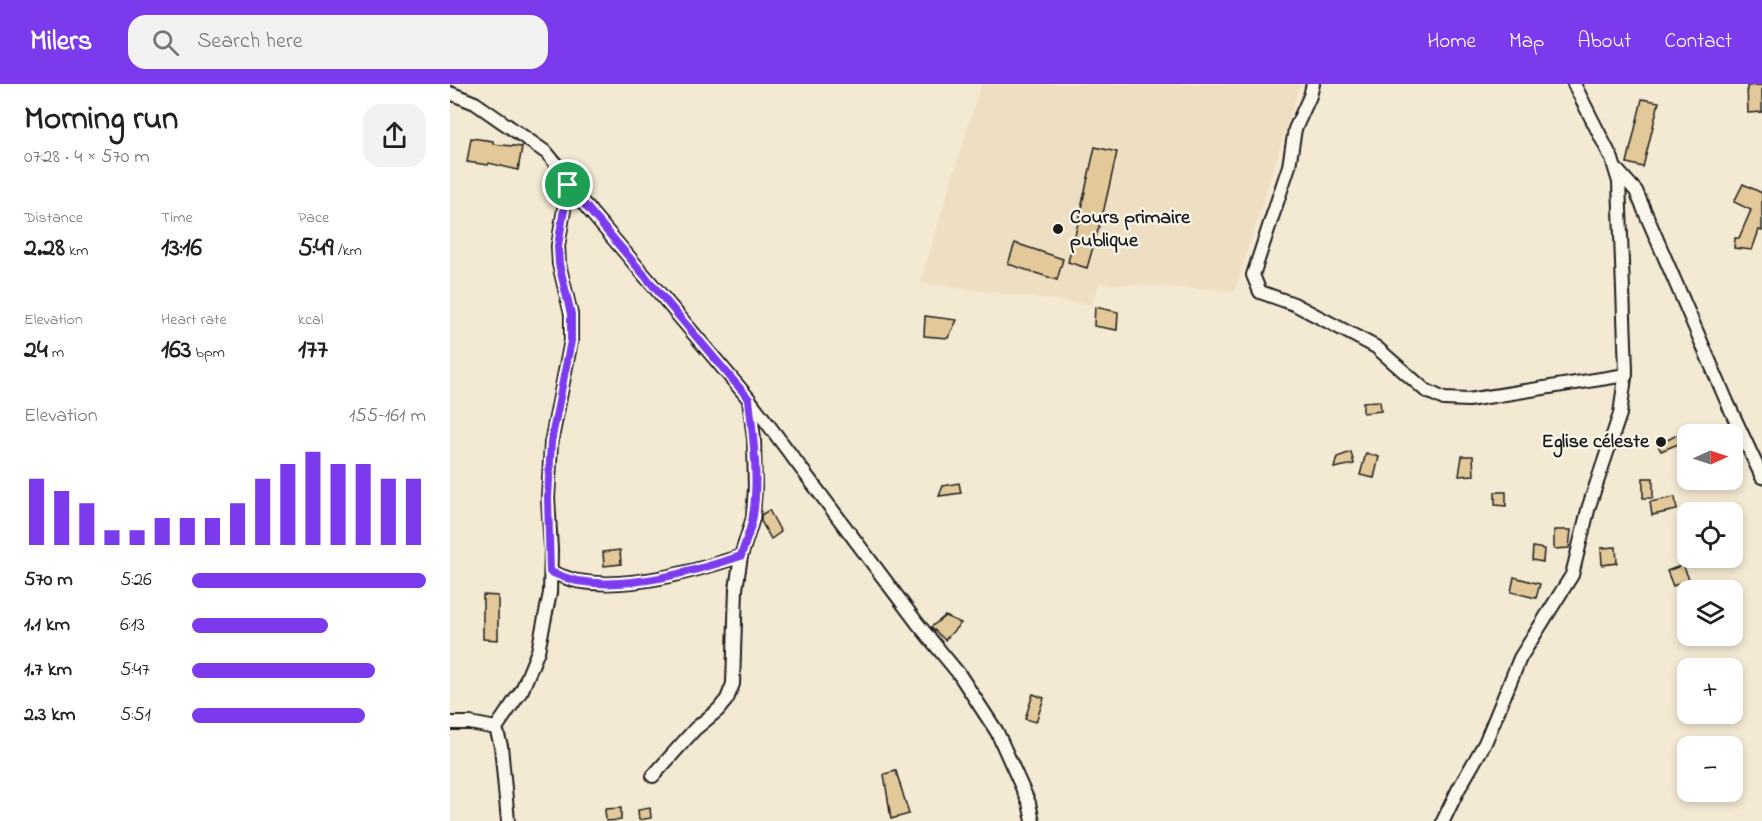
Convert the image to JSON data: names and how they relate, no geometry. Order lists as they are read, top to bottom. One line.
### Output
{"places":["Cours primaire publique","Eglise céleste"],"north":"right","page":{"header":"Milers","search":"Search here","nav":["Home","Map","About","Contact"],"heading":["Morning run","07:28 · 4 × 570 m"],"stats":[["Distance","2.28 km"],["Time","13:16"],["Pace","5:49 /km"],["Elevation","24 m"],["Heart rate","163 bpm"],["kcal","177"]],"chart":["Elevation","155–161 m"],"map_buttons":["+","−"],"list":[{"name":"570 m","note":"5:26"},{"name":"1.1 km","note":"6:13"},{"name":"1.7 km","note":"5:47"},{"name":"2.3 km","note":"5:51"}]}}
